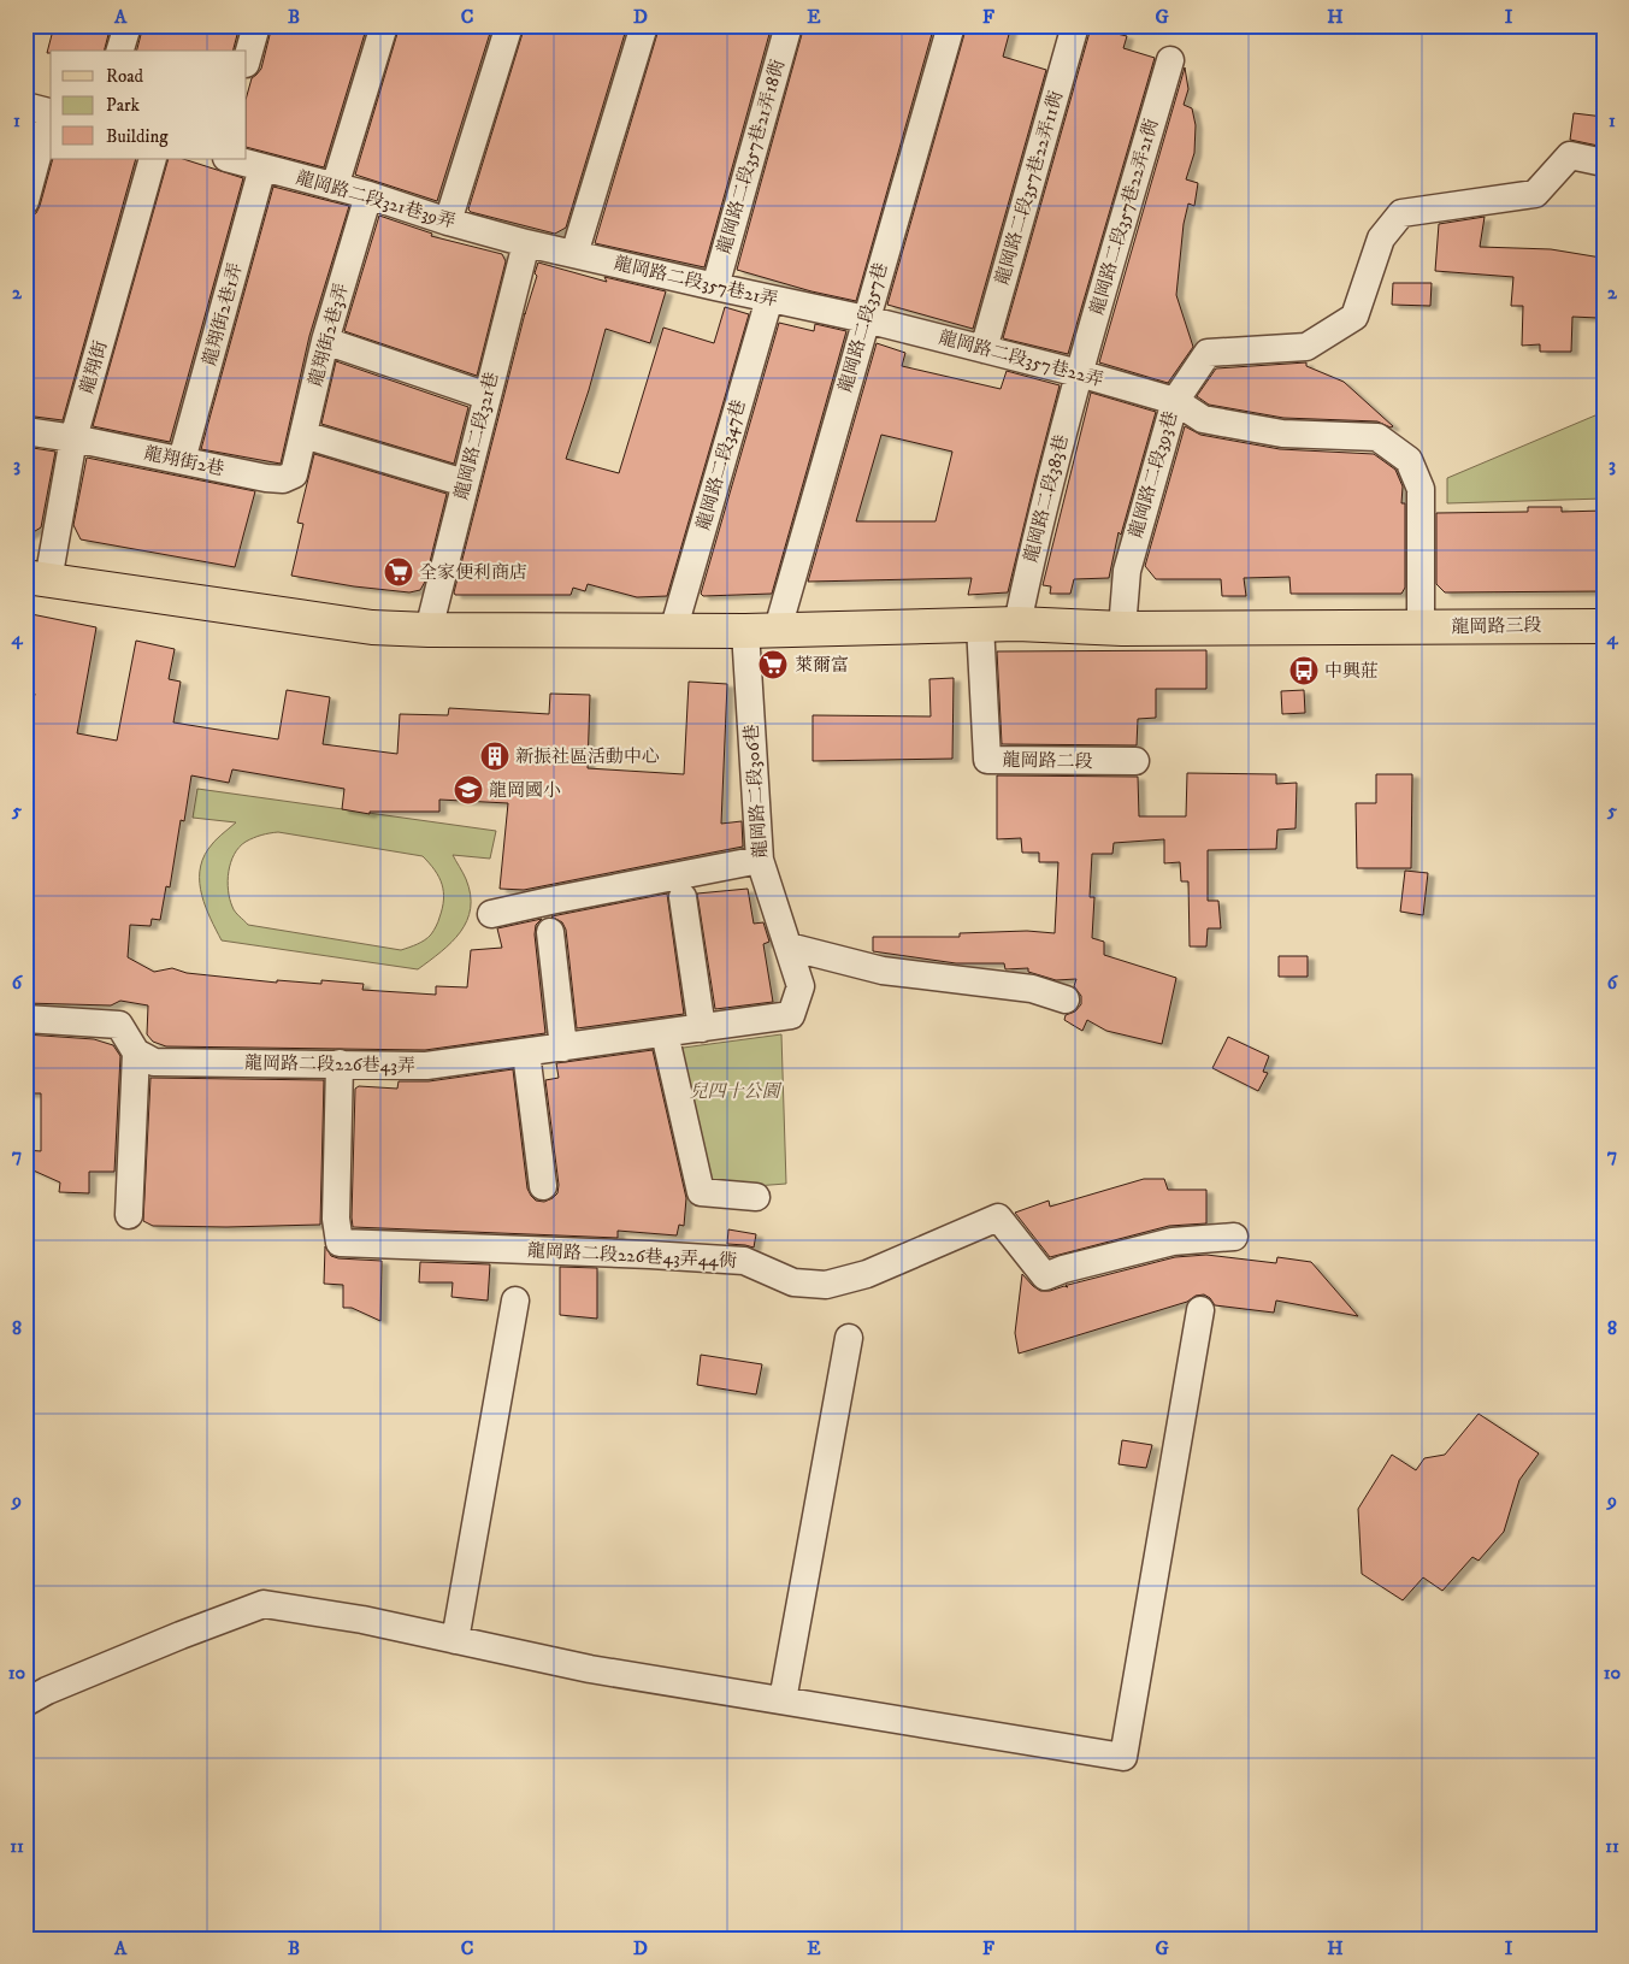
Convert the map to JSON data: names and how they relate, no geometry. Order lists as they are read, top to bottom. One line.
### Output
{"streets":{"main road":["龍岡路三段"],"lane":["龍岡路二段357巷21弄18衖","龍岡路二段357巷22弄11衖","龍岡路二段321巷39弄","龍岡路二段357巷22弄21衖","龍岡路二段357巷21弄","龍翔街2巷1弄","龍岡路二段357巷","龍翔街2巷3弄","龍岡路二段357巷22弄","龍翔街","龍岡路二段321巷","龍翔街2巷","龍岡路二段347巷","龍岡路二段393巷","龍岡路二段383巷","龍岡路二段","龍岡路二段306巷","龍岡路二段226巷43弄","龍岡路二段226巷43弄44衖"]},"crossings":[["龍岡路二段357巷21弄18衖","龍岡路二段357巷21弄"],["龍岡路二段357巷22弄11衖","龍岡路二段357巷22弄"],["龍岡路二段321巷39弄","龍岡路二段357巷21弄"],["龍岡路二段321巷39弄","龍翔街2巷1弄"],["龍岡路二段321巷39弄","龍翔街2巷3弄"],["龍岡路二段321巷39弄","龍岡路二段321巷"],["龍岡路二段357巷22弄21衖","龍岡路二段357巷22弄"],["龍岡路二段357巷22弄21衖","龍岡路二段383巷"],["龍岡路二段357巷21弄","龍岡路二段357巷"],["龍岡路二段357巷21弄","龍岡路二段357巷22弄"],["龍岡路二段357巷21弄","龍岡路二段321巷"],["龍岡路二段357巷21弄","龍岡路二段347巷"],["龍翔街2巷1弄","龍翔街2巷"],["龍岡路二段357巷","龍岡路二段357巷22弄"],["龍岡路二段357巷","龍岡路三段"],["龍翔街2巷3弄","龍翔街2巷"],["龍岡路二段357巷22弄","龍岡路二段393巷"],["龍岡路二段357巷22弄","龍岡路二段383巷"],["龍岡路二段357巷22弄","龍岡路三段"],["龍翔街","龍翔街2巷"],["龍翔街","龍岡路三段"],["龍岡路二段321巷","龍岡路三段"],["龍岡路二段347巷","龍岡路三段"],["龍岡路二段393巷","龍岡路三段"],["龍岡路二段383巷","龍岡路三段"],["龍岡路三段","龍岡路二段"],["龍岡路三段","龍岡路二段306巷"],["龍岡路二段306巷","龍岡路二段226巷43弄"],["龍岡路二段226巷43弄","龍岡路二段226巷43弄44衖"]],"parks":["兒四十公園"],"places":{"supermarket":["全家便利商店","萊爾富"],"bus stop":["中興莊"],"building":["新振社區活動中心"],"school or university":["龍岡國小"]},"legend":["Road","Park","Building"],"grid":{"columns":["A","B","C","D","E","F","G","H","I"],"rows":["1","2","3","4","5","6","7","8","9","10","11"]}}
